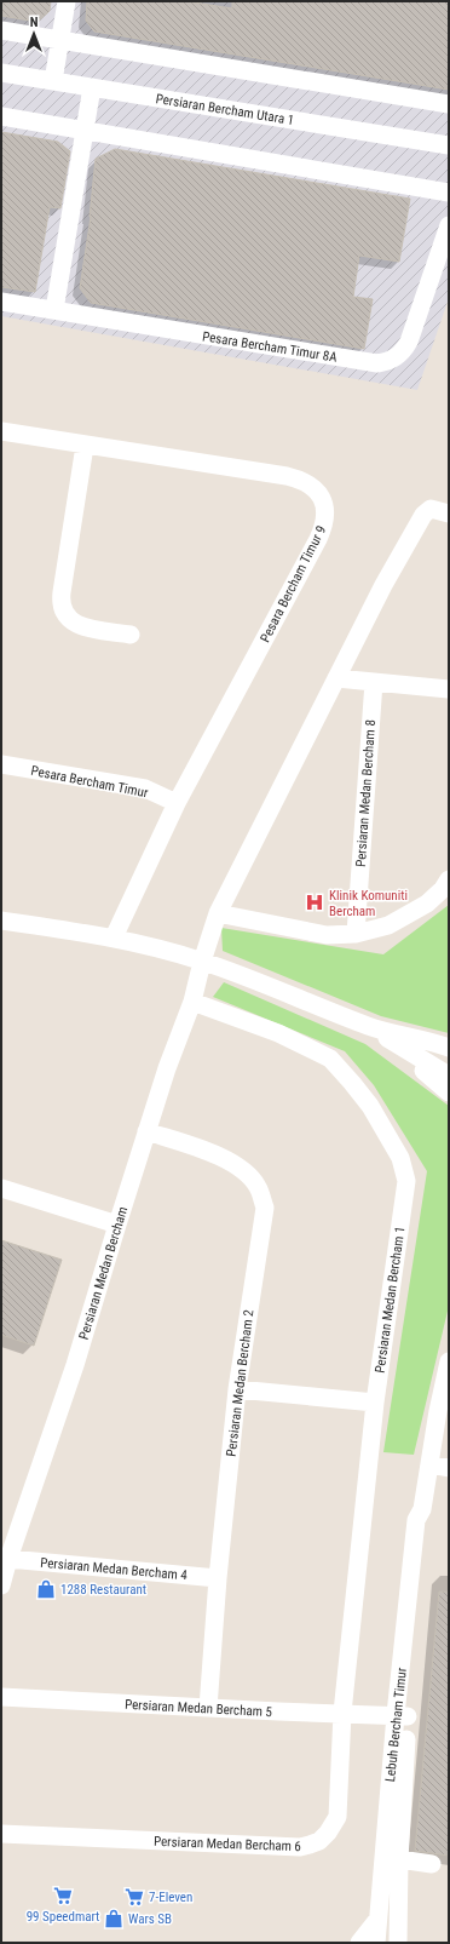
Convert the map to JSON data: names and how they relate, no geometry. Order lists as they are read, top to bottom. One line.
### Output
{"streets":{"street":["Persiaran Bercham Utara 1","Pesara Bercham Timur 8A","Pesara Bercham Timur 9","Pesara Bercham Timur","Persiaran Medan Bercham 8","Persiaran Medan Bercham","Persiaran Medan Bercham 1","Persiaran Medan Bercham 2","Persiaran Medan Bercham 4","Persiaran Medan Bercham 5","Lebuh Bercham Timur","Persiaran Medan Bercham 6"]},"crossings":[["Pesara Bercham Timur 9","Pesara Bercham Timur"],["Persiaran Medan Bercham","Persiaran Medan Bercham 1"],["Persiaran Medan Bercham","Persiaran Medan Bercham 2"],["Persiaran Medan Bercham","Persiaran Medan Bercham 4"],["Persiaran Medan Bercham 1","Persiaran Medan Bercham 5"],["Persiaran Medan Bercham 1","Persiaran Medan Bercham 6"],["Persiaran Medan Bercham 2","Persiaran Medan Bercham 4"],["Persiaran Medan Bercham 2","Persiaran Medan Bercham 5"],["Persiaran Medan Bercham 5","Lebuh Bercham Timur"],["Persiaran Medan Bercham 5","Persiaran Medan Bercham 6"]],"places":{"hospital":["Klinik Komuniti Bercham"],"shop":["1288 Restaurant","Wars SB"],"supermarket":["99 Speedmart","7-Eleven"]},"north":"top"}
